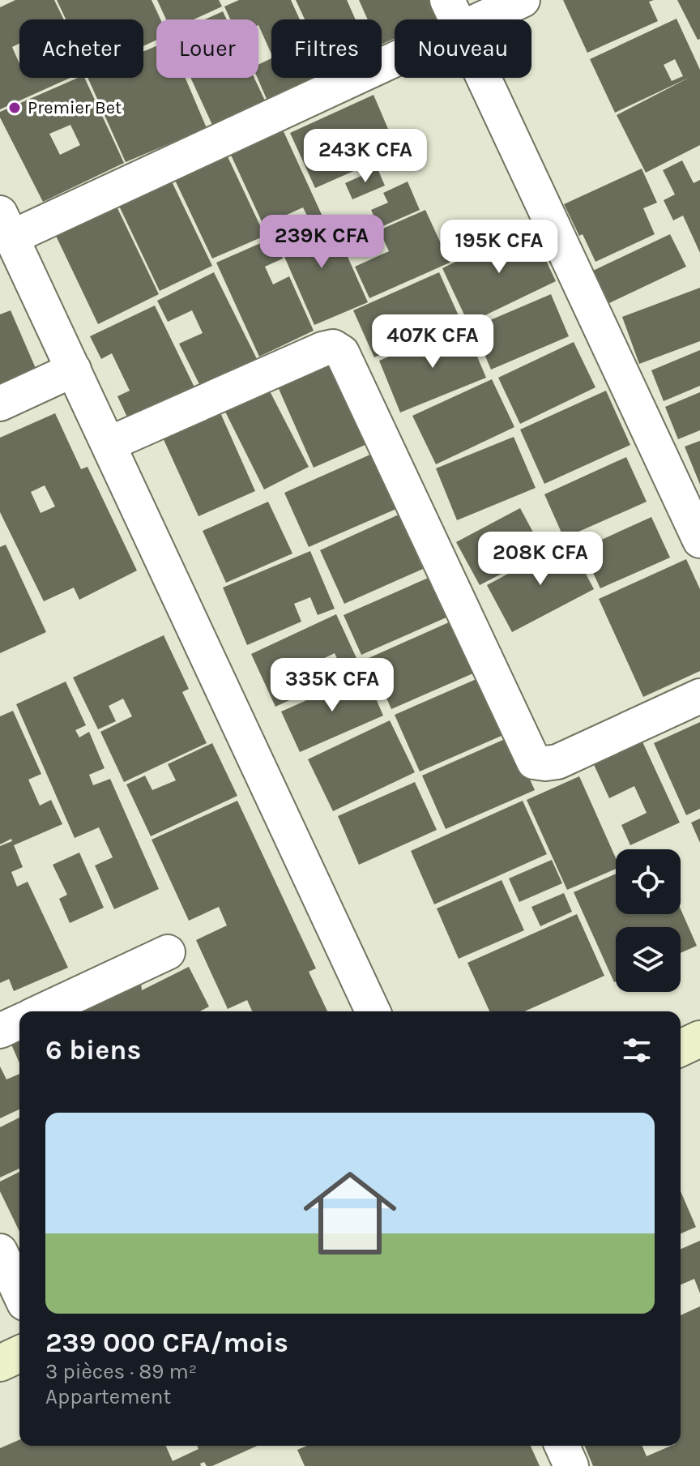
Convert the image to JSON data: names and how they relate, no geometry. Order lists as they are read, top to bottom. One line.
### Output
{"places":["Premier Bet"],"page":{"chip":["Acheter","Louer","Filtres","Nouveau"],"price":["243K CFA","239K CFA","195K CFA","407K CFA","208K CFA","335K CFA"],"heading":"6 biens","list":[{"name":"239 000 CFA/mois","note":"3 pièces · 89 m² · Appartement"}]}}
